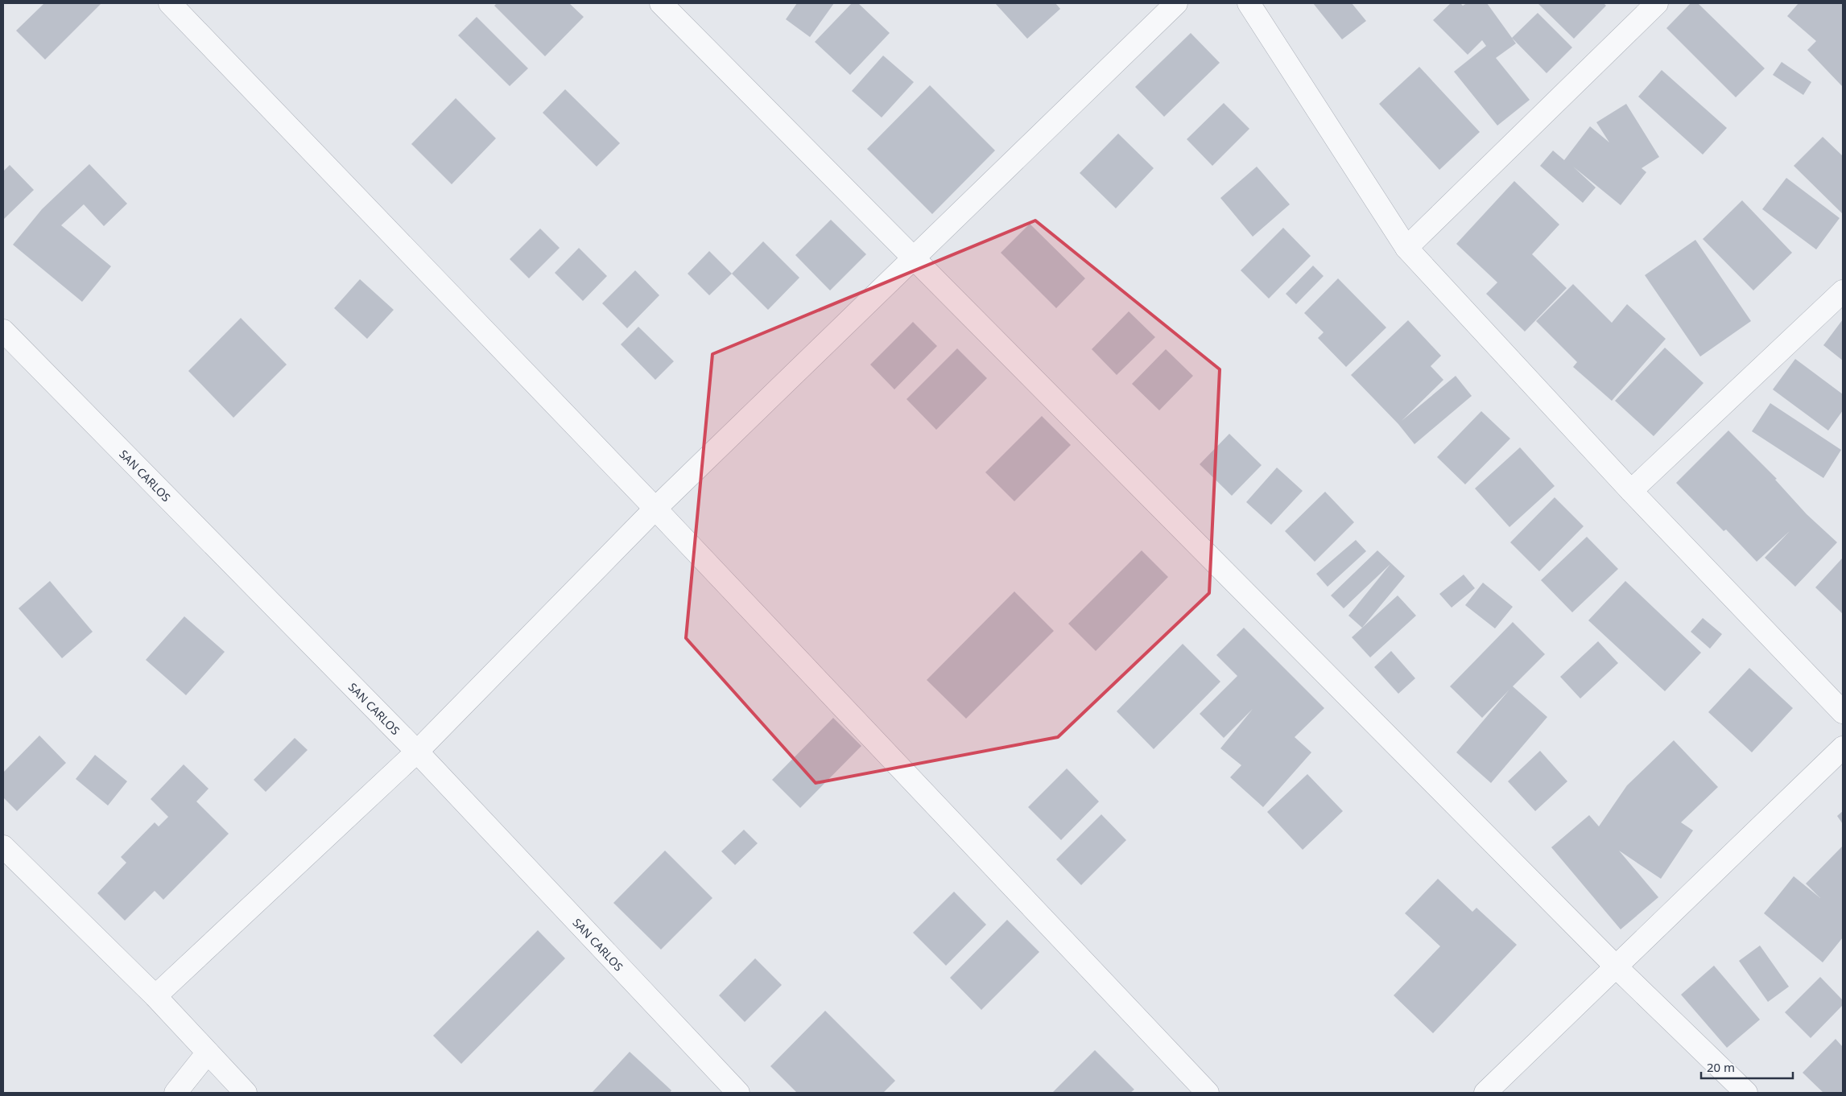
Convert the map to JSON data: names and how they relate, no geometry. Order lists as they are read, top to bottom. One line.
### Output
{"streets":{"street":["SAN CARLOS"]},"scale_bar":"20 m"}
